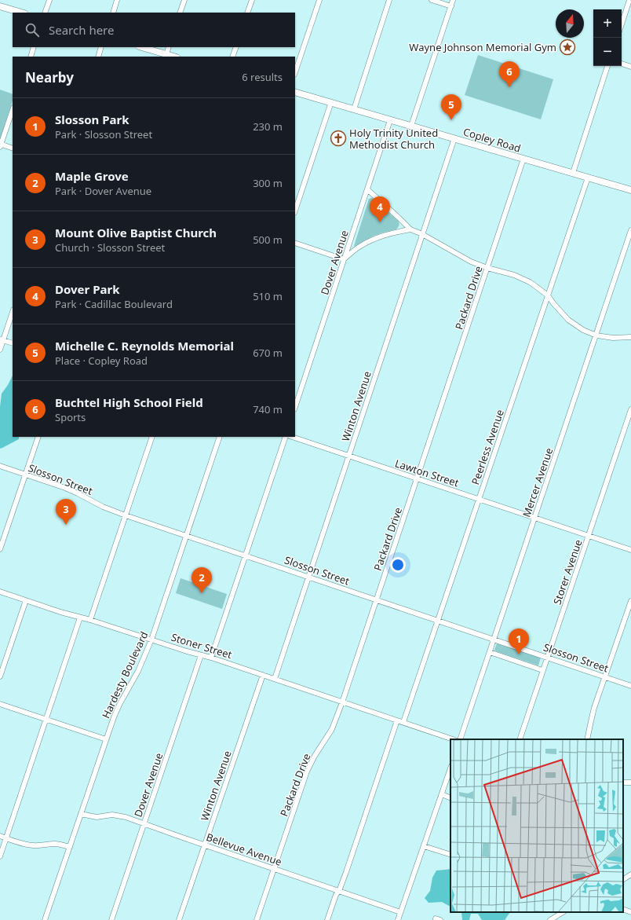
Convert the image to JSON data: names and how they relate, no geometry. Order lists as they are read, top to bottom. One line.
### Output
{"streets":{"main road":["Copley Road"],"street":["Dover Avenue","Packard Drive","Winton Avenue","Peerless Avenue","Lawton Street","Slosson Street","Mercer Avenue","Storer Avenue","Stoner Street","Hardesty Boulevard","Bellevue Avenue"]},"crossings":[["Copley Road","Dover Avenue"],["Copley Road","Packard Drive"],["Copley Road","Winton Avenue"],["Copley Road","Peerless Avenue"],["Dover Avenue","Stoner Street"],["Dover Avenue","Bellevue Avenue"],["Packard Drive","Lawton Street"],["Packard Drive","Slosson Street"],["Packard Drive","Stoner Street"],["Packard Drive","Bellevue Avenue"],["Winton Avenue","Lawton Street"],["Winton Avenue","Slosson Street"],["Winton Avenue","Stoner Street"],["Winton Avenue","Bellevue Avenue"],["Peerless Avenue","Lawton Street"],["Peerless Avenue","Slosson Street"],["Peerless Avenue","Stoner Street"],["Lawton Street","Mercer Avenue"],["Lawton Street","Storer Avenue"],["Slosson Street","Mercer Avenue"],["Slosson Street","Storer Avenue"],["Slosson Street","Hardesty Boulevard"],["Stoner Street","Hardesty Boulevard"],["Hardesty Boulevard","Bellevue Avenue"]],"places":{"place":["Wayne Johnson Memorial Gym"],"church":["Holy Trinity United Methodist Church"]},"north":"top","page":{"map_buttons":["+","−"],"search":"Search here","heading":["Nearby","6 results"],"pins":["6","5","4","3","2","1"],"list":[{"mark":"1","name":"Slosson Park","note":"Park · Slosson Street","value":"230 m"},{"mark":"2","name":"Maple Grove","note":"Park · Dover Avenue","value":"300 m"},{"mark":"3","name":"Mount Olive Baptist Church","note":"Church · Slosson Street","value":"500 m"},{"mark":"4","name":"Dover Park","note":"Park · Cadillac Boulevard","value":"510 m"},{"mark":"5","name":"Michelle C. Reynolds Memorial","note":"Place · Copley Road","value":"670 m"},{"mark":"6","name":"Buchtel High School Field","note":"Sports","value":"740 m"}]}}
